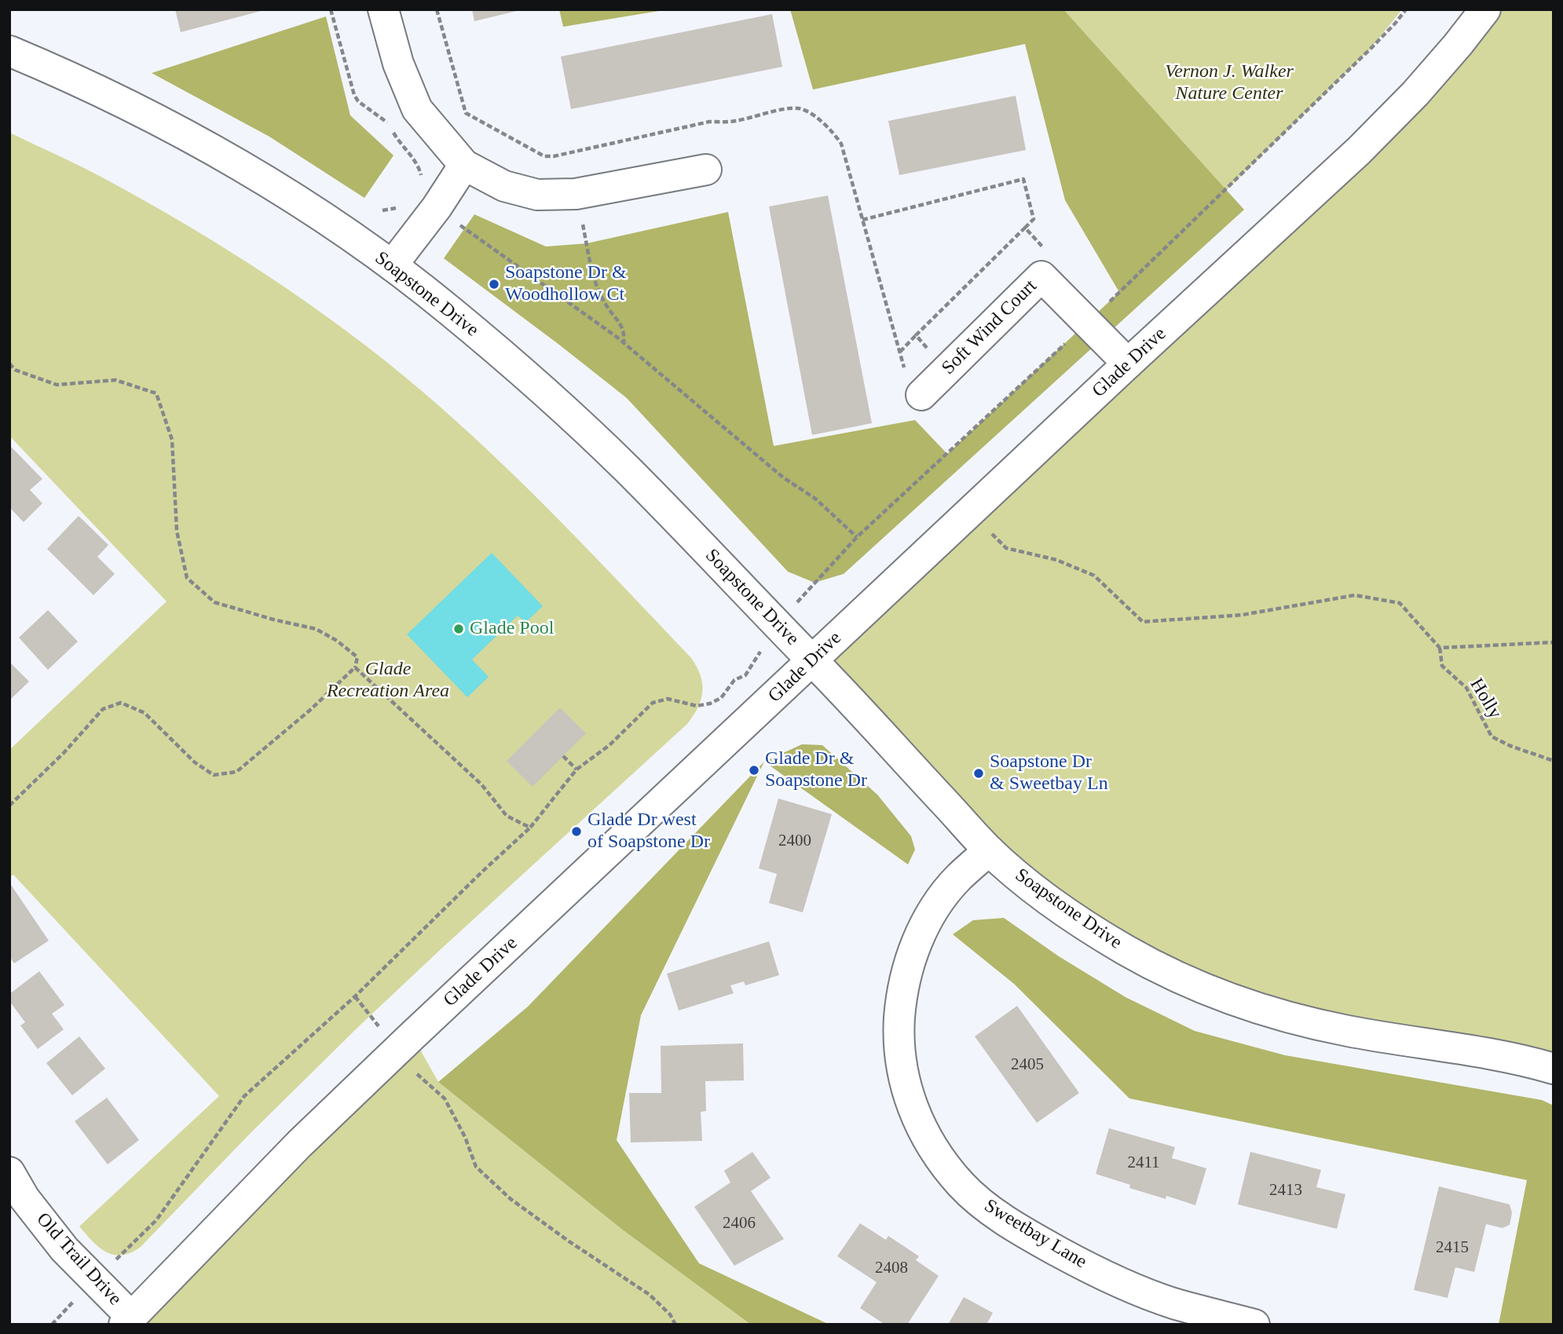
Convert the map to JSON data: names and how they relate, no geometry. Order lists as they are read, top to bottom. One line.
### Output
{"streets":{"street":["Soapstone Drive","Soft Wind Court","Glade Drive","Sweetbay Lane","Old Trail Drive"],"path":["Holly"]},"crossings":[["Soapstone Drive","Glade Drive"],["Soapstone Drive","Sweetbay Lane"],["Soft Wind Court","Glade Drive"],["Glade Drive","Old Trail Drive"]],"parks":["Vernon J. Walker Nature Center","Glade Recreation Area"],"places":["Soapstone Dr & Woodhollow Ct","Glade Pool","Glade Dr & Soapstone Dr","Soapstone Dr & Sweetbay Ln","Glade Dr west of Soapstone Dr"],"house_numbers":["2400","2405","2411","2413","2406","2415","2408"]}
